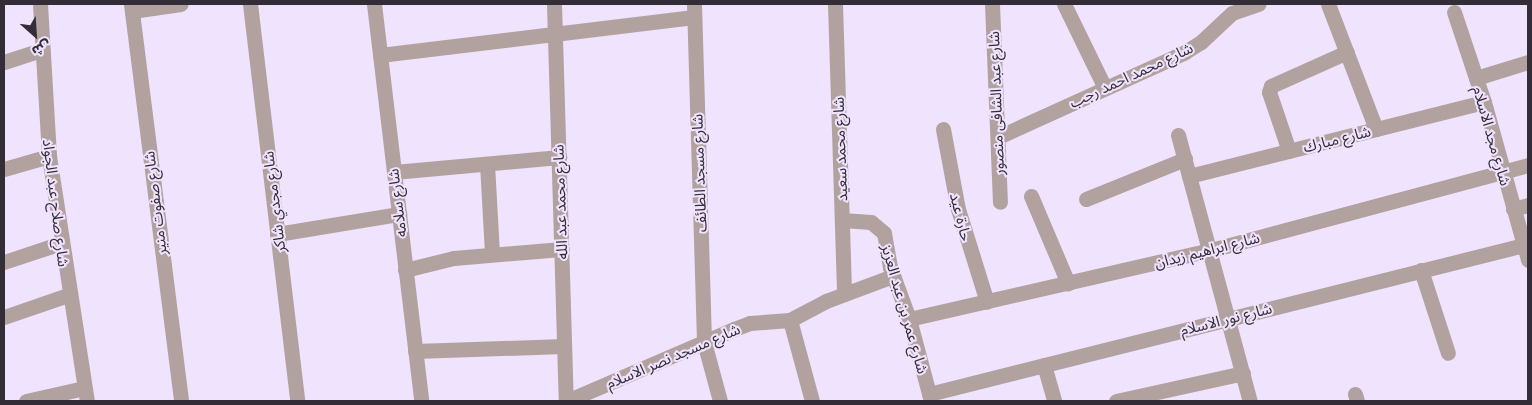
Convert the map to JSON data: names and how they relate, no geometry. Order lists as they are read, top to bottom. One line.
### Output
{"streets":{"street":["شارع محمد احمد رجب","شارع عبد الشافى منصور","شارع مجد الاسلام","شارع مبارك","شارع محمد سعيد","شارع مسجد الطائف","شارع مجدي شاكر","شارع محمد عبد الله","شارع صلاح عبد الجواد","شارع صفوت منير","شارع سلامه","حارة عيد","شارع ابراهيم زيدان","شارع عمر بن عبد العزيز","شارع نور الاسلام","شارع مسجد نصر الاسلام"]},"crossings":[["شارع محمد احمد رجب","شارع عبد الشافى منصور"],["شارع مجد الاسلام","شارع مبارك"],["شارع مجد الاسلام","شارع ابراهيم زيدان"],["شارع مجد الاسلام","شارع نور الاسلام"],["شارع محمد سعيد","شارع عمر بن عبد العزيز"],["شارع محمد سعيد","شارع مسجد نصر الاسلام"],["شارع مسجد الطائف","شارع مسجد نصر الاسلام"],["شارع محمد عبد الله","شارع مسجد نصر الاسلام"],["حارة عيد","شارع ابراهيم زيدان"],["شارع ابراهيم زيدان","شارع عمر بن عبد العزيز"],["شارع عمر بن عبد العزيز","شارع نور الاسلام"],["شارع عمر بن عبد العزيز","شارع مسجد نصر الاسلام"]],"north":"bottom right"}
